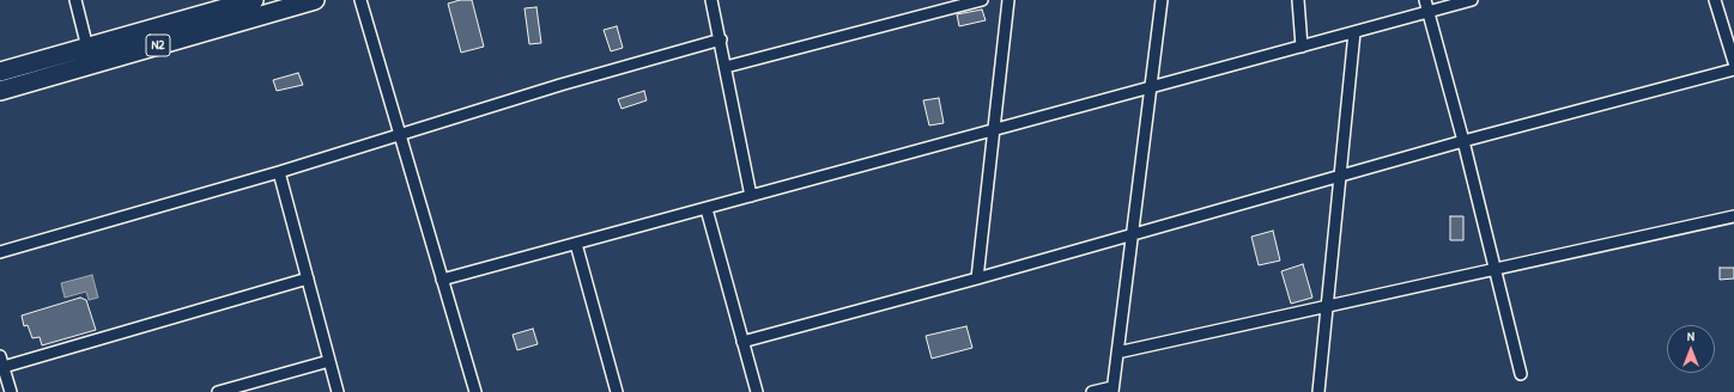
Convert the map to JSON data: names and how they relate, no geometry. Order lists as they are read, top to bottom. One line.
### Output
{"streets":{"highway":["N2"]},"north":"top"}
